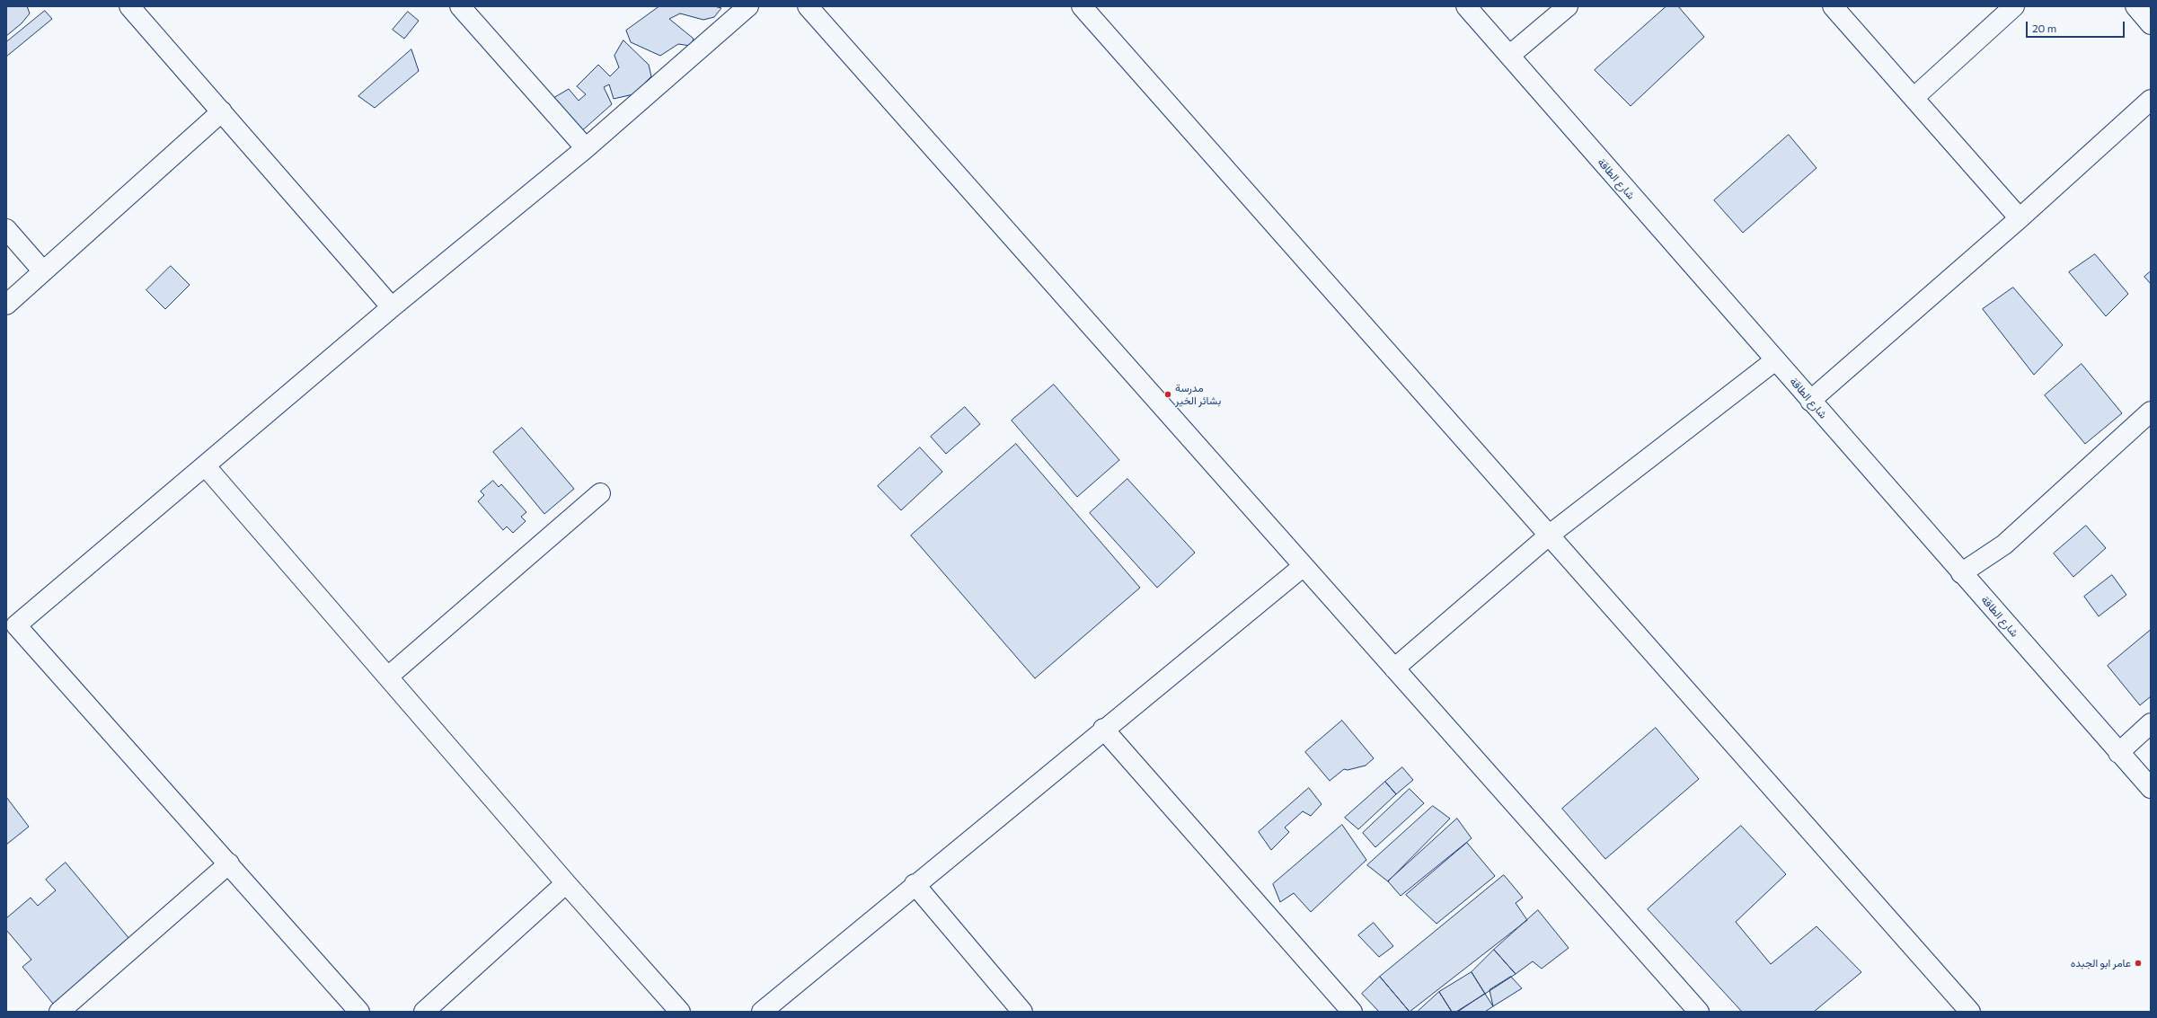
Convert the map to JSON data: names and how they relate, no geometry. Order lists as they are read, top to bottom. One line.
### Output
{"streets":{"street":["شارع الطاقة"]},"places":["مدرسة بشائر الخير","عامر ابو الجبده"],"scale_bar":"20 m"}
